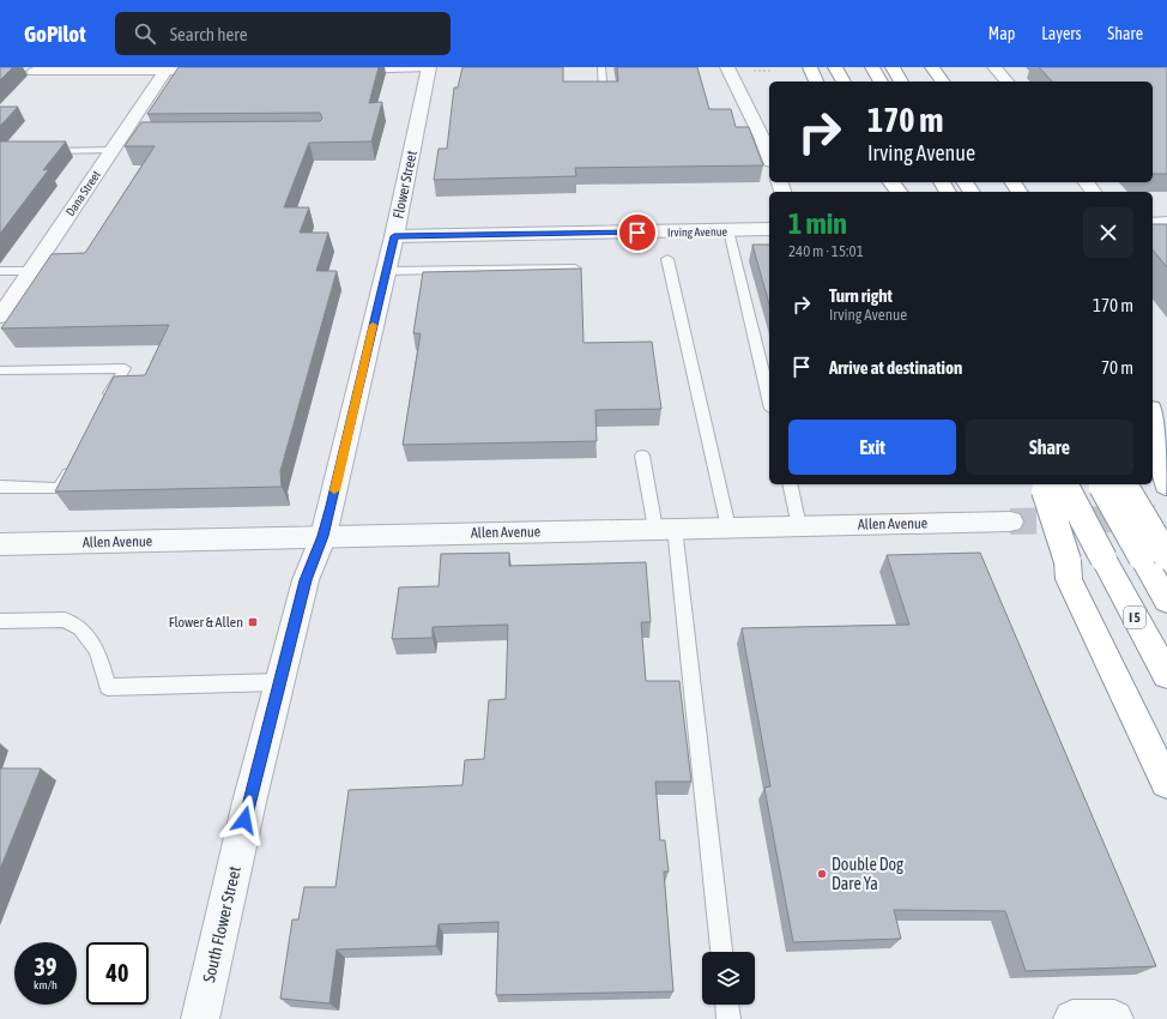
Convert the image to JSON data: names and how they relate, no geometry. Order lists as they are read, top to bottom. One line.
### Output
{"streets":{"highway":["I 5"],"street":["Flower Street","Dana Street","Irving Avenue","Allen Avenue","South Flower Street"]},"crossings":[["Flower Street","Irving Avenue"],["Flower Street","Allen Avenue"],["Flower Street","South Flower Street"]],"places":{"transit":["Flower & Allen"],"other":["Double Dog Dare Ya"]},"page":{"header":"GoPilot","search":"Search here","nav":["Map","Layers","Share"],"turn":["170 m","Irving Avenue"],"heading":["1 min","240 m · 15:01"],"list":[{"name":"Turn right","note":"Irving Avenue","value":"170 m"},{"name":"Arrive at destination","value":"70 m"}],"buttons":["Exit","Share"],"speed":"39 km/h","limit":"40"}}
